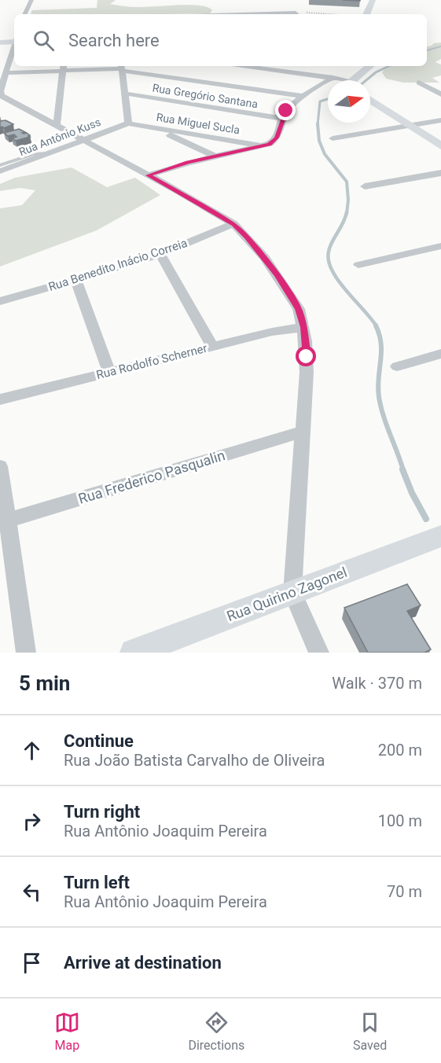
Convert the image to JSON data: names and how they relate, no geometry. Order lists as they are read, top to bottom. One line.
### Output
{"streets":{"street":["Rua Gregório Santana","Rua Miguel Sucla","Rua Antônio Kuss","Rua Benedito Inácio Correia","Rua Rodolfo Scherner","Rua Frederico Pasqualin","Rua Quirino Zagonel"]},"crossings":[["Rua Miguel Sucla","Rua Antônio Kuss"]],"north":"right","page":{"search":"Search here","heading":["5 min","Walk · 370 m"],"list":[["Continue","Rua João Batista Carvalho de Oliveira","200 m"],["Turn right","Rua Antônio Joaquim Pereira","100 m"],["Turn left","Rua Antônio Joaquim Pereira","70 m"],"Arrive at destination"],"nav":["Map","Directions","Saved"]}}
